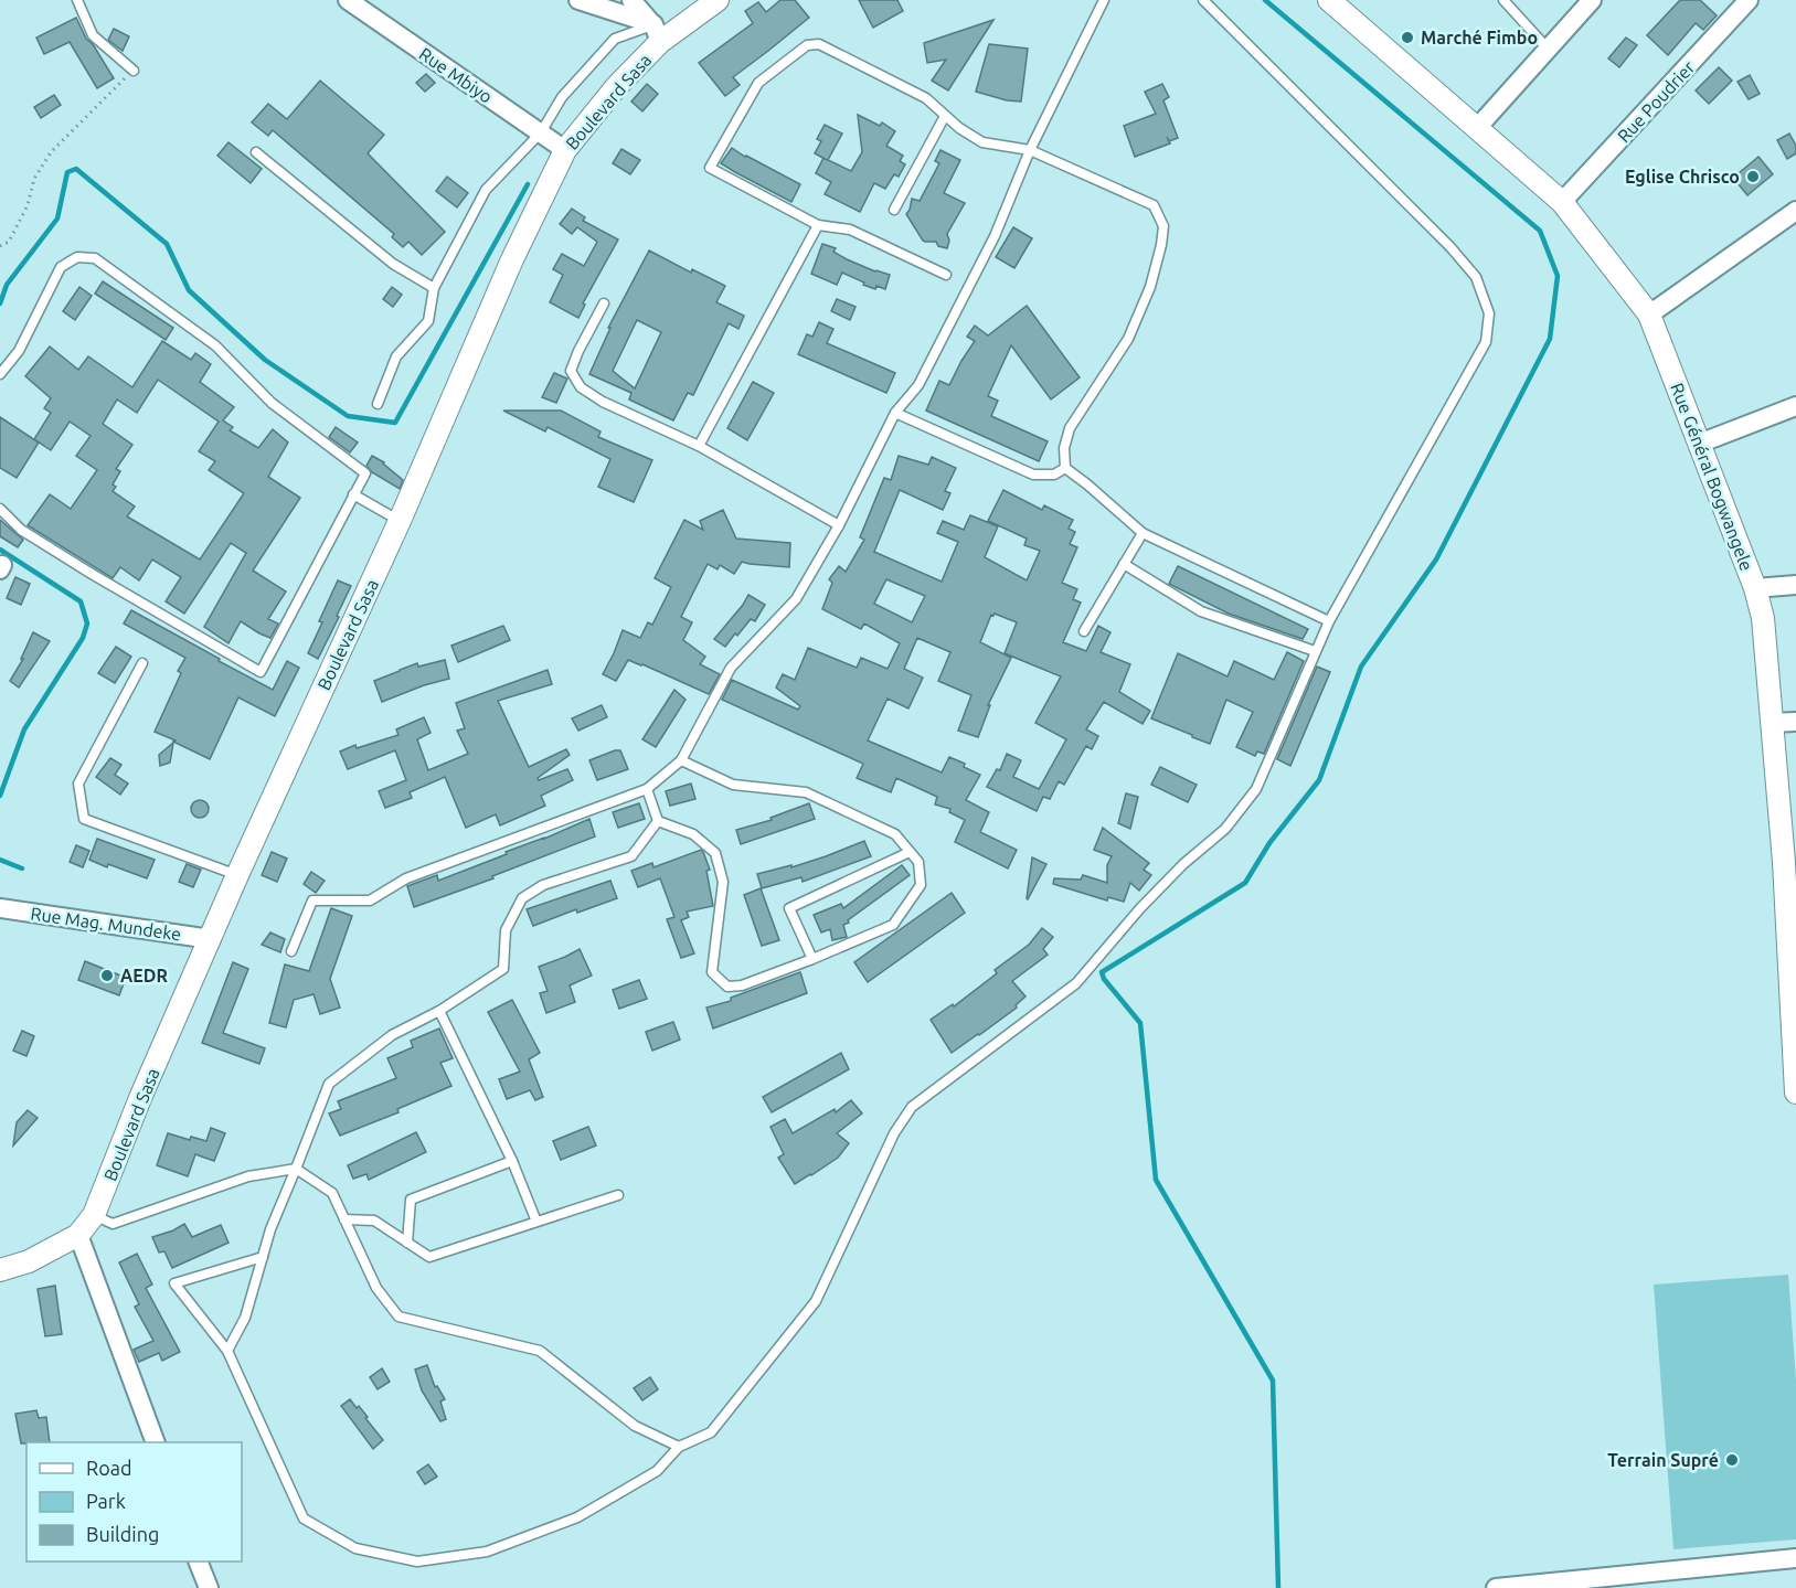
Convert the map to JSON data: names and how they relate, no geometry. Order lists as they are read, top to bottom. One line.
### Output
{"streets":{"street":["Rue Mbiyo","Boulevard Sasa","Rue Poudrier","Rue Général Bogwangele","Rue Mag. Mundeke"]},"crossings":[["Rue Mbiyo","Boulevard Sasa"],["Boulevard Sasa","Rue Mag. Mundeke"],["Rue Poudrier","Rue Général Bogwangele"]],"places":["Marché Fimbo","Eglise Chrisco","AEDR","Terrain Supré"],"legend":["Road","Park","Building"]}
